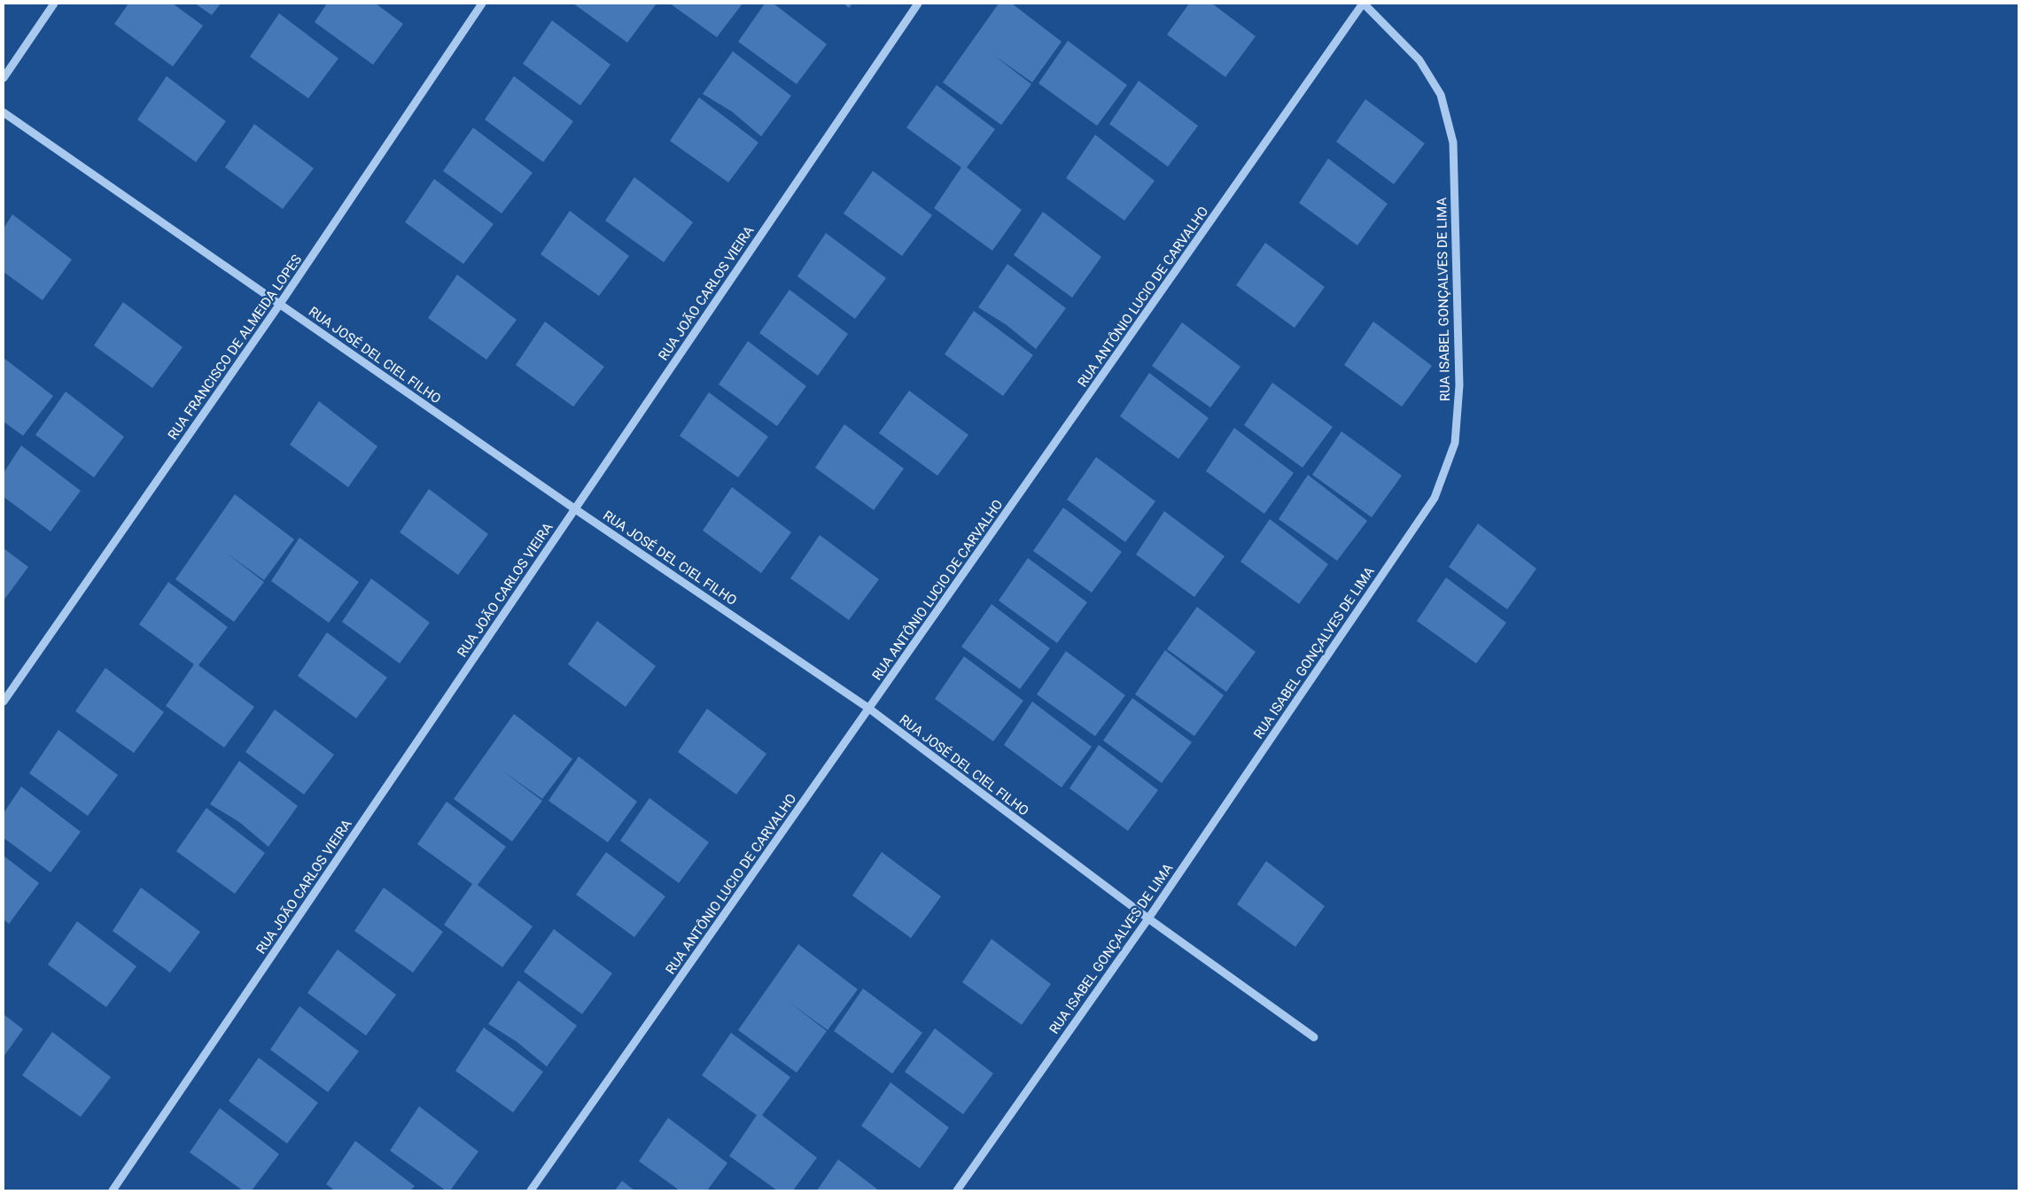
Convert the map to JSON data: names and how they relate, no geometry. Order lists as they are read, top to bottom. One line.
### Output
{"streets":{"street":["RUA JOÃO CARLOS VIEIRA","RUA ANTÔNIO LUCIO DE CARVALHO","RUA ISABEL GONÇALVES DE LIMA","RUA FRANCISCO DE ALMEIDA LOPES","RUA JOSÉ DEL CIEL FILHO"]},"crossings":[["RUA JOÃO CARLOS VIEIRA","RUA JOSÉ DEL CIEL FILHO"],["RUA ANTÔNIO LUCIO DE CARVALHO","RUA ISABEL GONÇALVES DE LIMA"],["RUA ANTÔNIO LUCIO DE CARVALHO","RUA JOSÉ DEL CIEL FILHO"],["RUA ISABEL GONÇALVES DE LIMA","RUA JOSÉ DEL CIEL FILHO"],["RUA FRANCISCO DE ALMEIDA LOPES","RUA JOSÉ DEL CIEL FILHO"]]}
